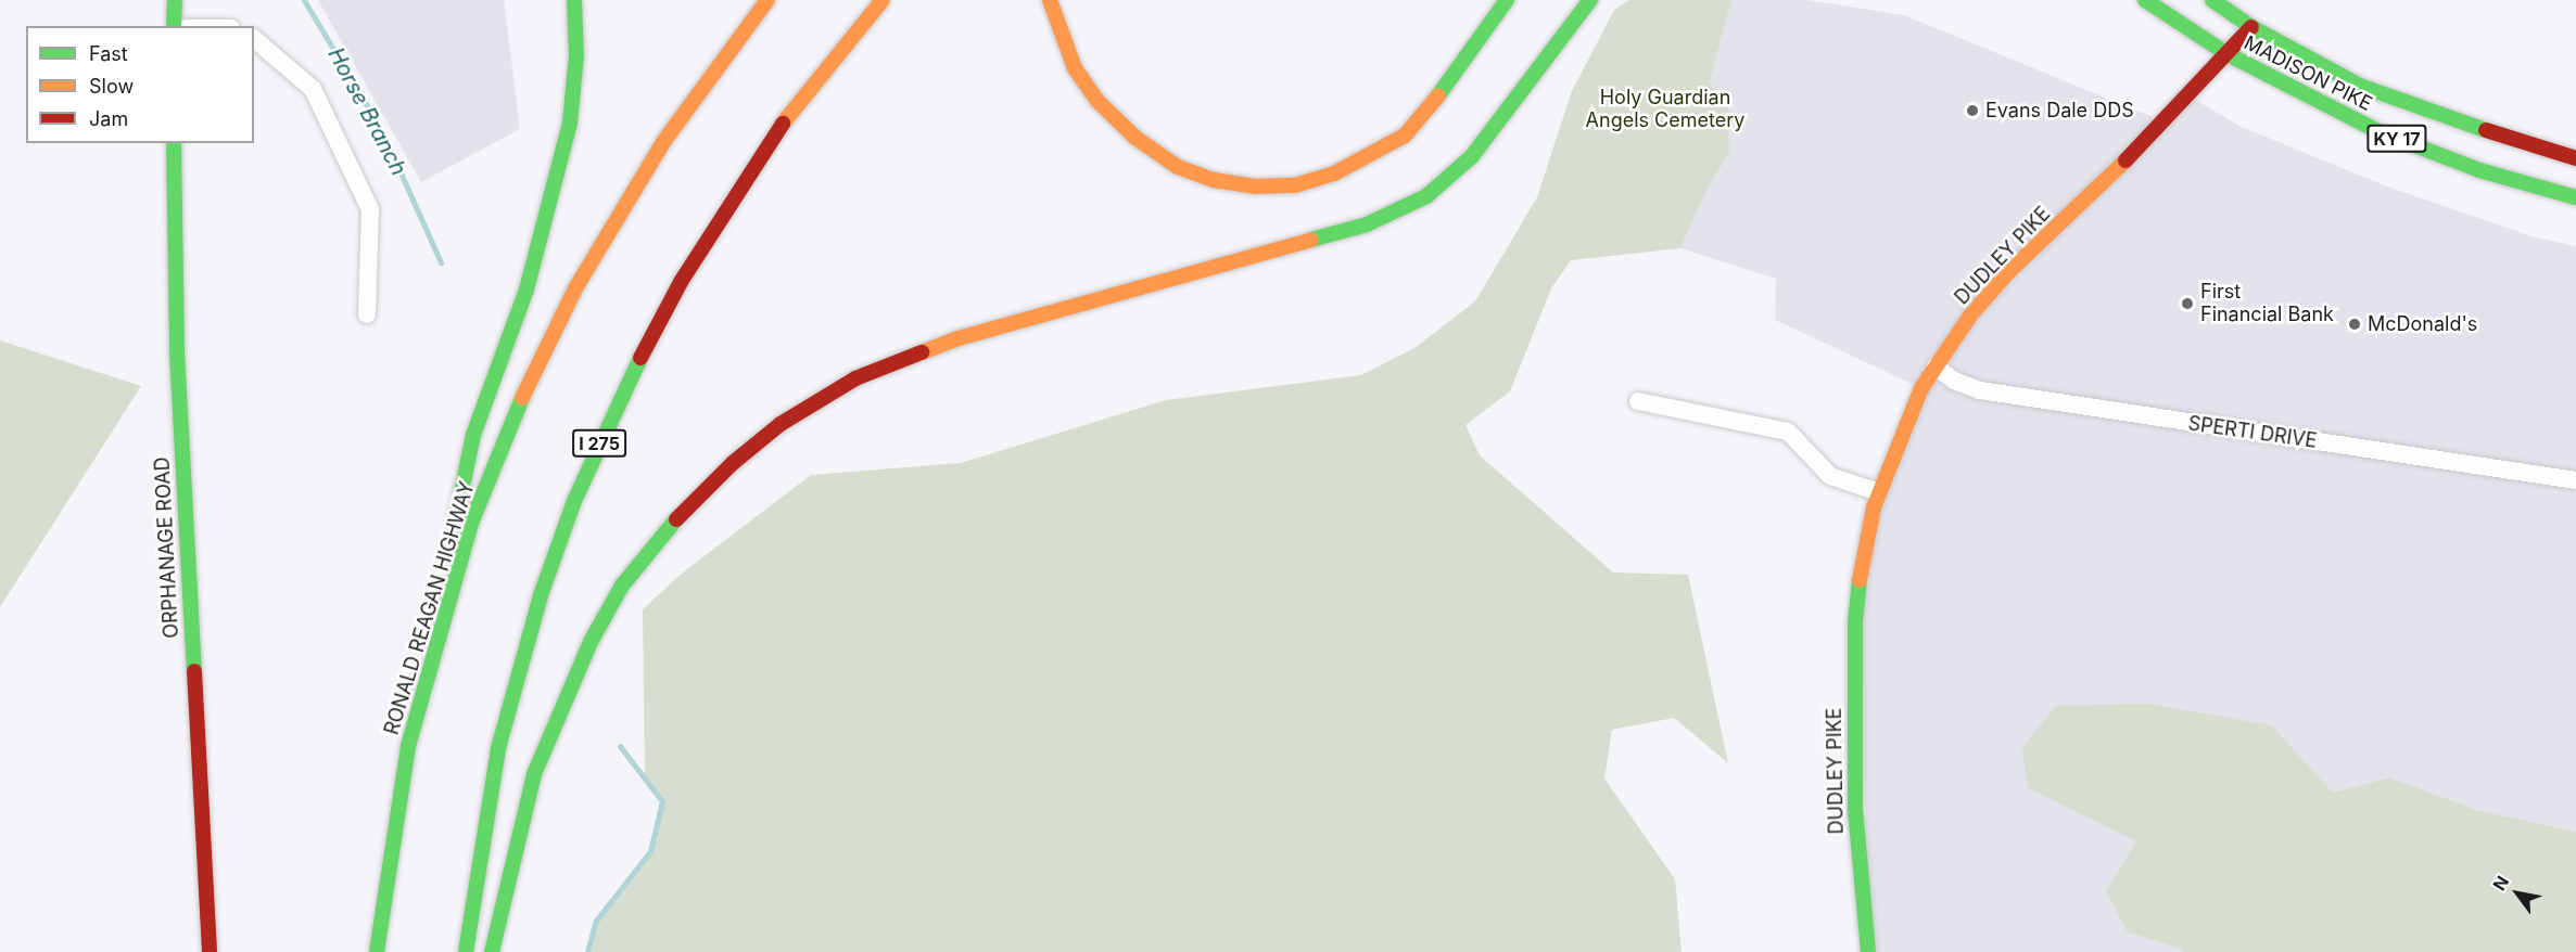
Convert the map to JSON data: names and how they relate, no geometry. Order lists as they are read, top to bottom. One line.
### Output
{"streets":{"main road":["MADISON PIKE","KY 17","DUDLEY PIKE","I 275","ORPHANAGE ROAD","RONALD REAGAN HIGHWAY"],"street":["SPERTI DRIVE"]},"crossings":[["MADISON PIKE","DUDLEY PIKE"],["DUDLEY PIKE","SPERTI DRIVE"]],"water":["Horse Branch"],"parks":["Holy Guardian Angels Cemetery"],"places":["Evans Dale DDS","First Financial Bank","McDonald's"],"legend":["Fast","Slow","Jam"],"north":"top left"}
